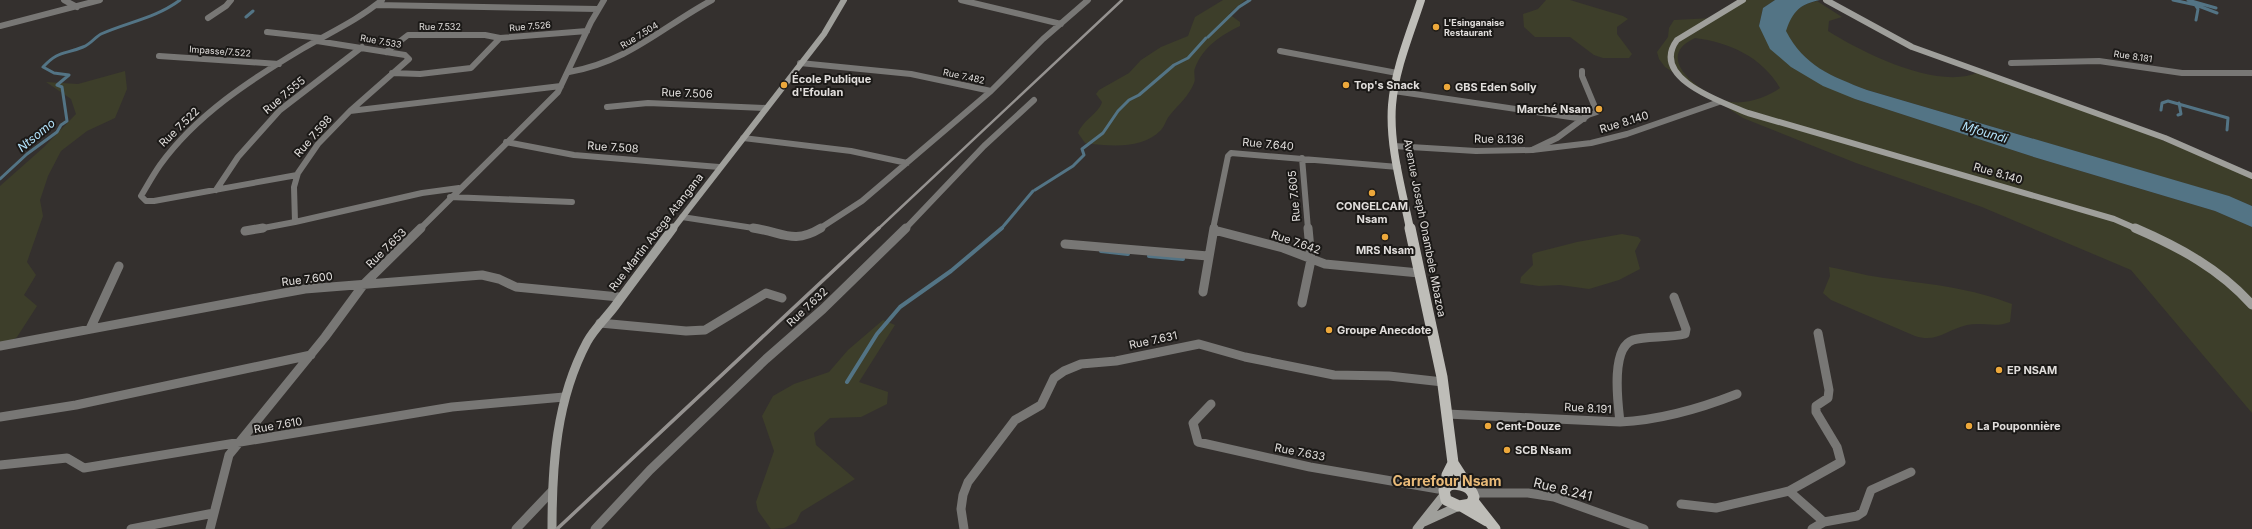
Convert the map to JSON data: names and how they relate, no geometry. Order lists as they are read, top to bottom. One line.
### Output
{"streets":{"main road":["Rue 8.140","Avenue Joseph Onambele Mbazoa","Rue Martin Abega Atangana"],"street":["Rue 7.532","Rue 7.526","Rue 7.504","Rue 7.533","Impasse/7.522","Rue 8.181","Rue 7.482","Rue 7.506","Rue 7.555","Rue 7.522","Rue 7.598","Rue 8.136","Rue 7.640","Rue 7.508","Rue 7.605","Rue 7.642","Rue 7.653","Rue 7.600","Rue 7.632","Rue 7.631","Rue 8.191","Rue 7.610","Rue 7.633","Rue 8.241"]},"crossings":[["Rue 7.532","Rue 7.526"],["Rue 7.532","Rue 7.533"],["Rue 7.526","Rue 7.533"],["Rue 7.526","Rue 7.653"],["Rue 7.504","Rue 7.653"],["Rue 7.533","Rue 7.555"],["Rue 7.533","Rue 7.522"],["Rue 7.533","Rue 7.598"],["Impasse/7.522","Rue 7.522"],["Rue 7.482","Rue Martin Abega Atangana"],["Rue 7.506","Rue Martin Abega Atangana"],["Rue 7.555","Rue 7.522"],["Rue 8.140","Rue 8.136"],["Rue 7.522","Rue 7.598"],["Rue 8.136","Avenue Joseph Onambele Mbazoa"],["Rue 7.640","Rue 7.605"],["Rue 7.640","Avenue Joseph Onambele Mbazoa"],["Rue 7.640","Rue 7.642"],["Rue 7.508","Rue Martin Abega Atangana"],["Rue 7.508","Rue 7.653"],["Rue 7.605","Rue 7.642"],["Avenue Joseph Onambele Mbazoa","Rue 7.642"],["Avenue Joseph Onambele Mbazoa","Rue 7.631"],["Avenue Joseph Onambele Mbazoa","Rue 8.191"],["Avenue Joseph Onambele Mbazoa","Rue 7.633"],["Avenue Joseph Onambele Mbazoa","Rue 8.241"],["Rue Martin Abega Atangana","Rue 7.600"],["Rue Martin Abega Atangana","Rue 7.610"],["Rue 7.653","Rue 7.600"],["Rue 7.653","Rue 7.610"]],"districts":["Carrefour Nsam"],"water":["Mfoundi","Ntsomo"],"places":["L'Esinganaise Restaurant","École Publique d'Efoulan","Top's Snack","GBS Eden Solly","Marché Nsam","CONGELCAM Nsam","MRS Nsam","Groupe Anecdote","EP NSAM","Cent-Douze","La Pouponnière","SCB Nsam"]}
